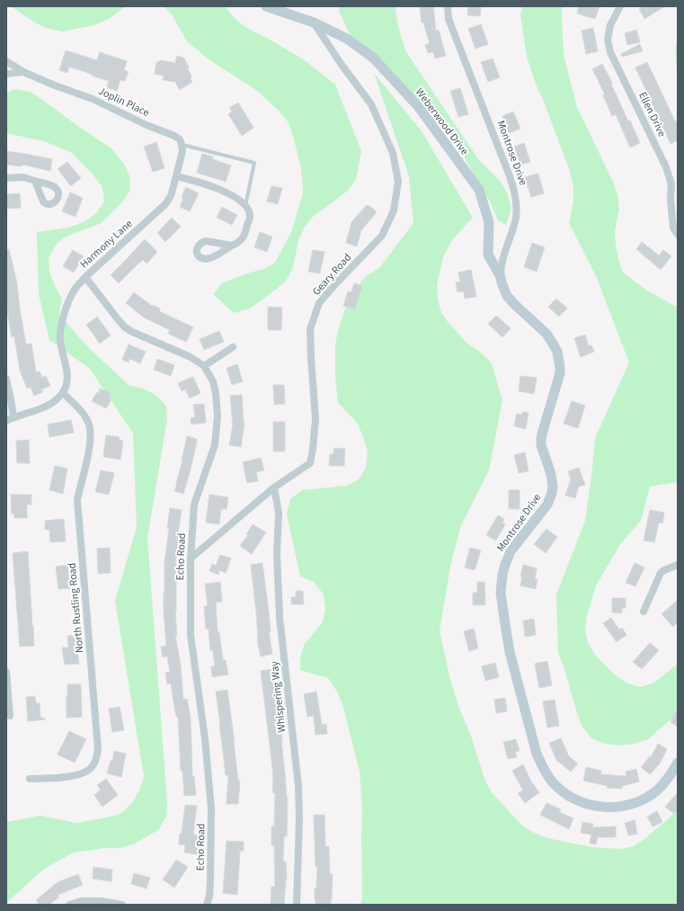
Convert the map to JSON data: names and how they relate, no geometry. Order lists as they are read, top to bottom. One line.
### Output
{"streets":{"street":["Joplin Place","Ellen Drive","Weberwood Drive","Montrose Drive","Harmony Lane","Geary Road","Echo Road","North Rustling Road","Whispering Way"]},"crossings":[["Weberwood Drive","Montrose Drive"],["Weberwood Drive","Geary Road"],["Harmony Lane","Echo Road"],["Harmony Lane","North Rustling Road"],["Geary Road","Echo Road"],["Geary Road","Whispering Way"]]}
